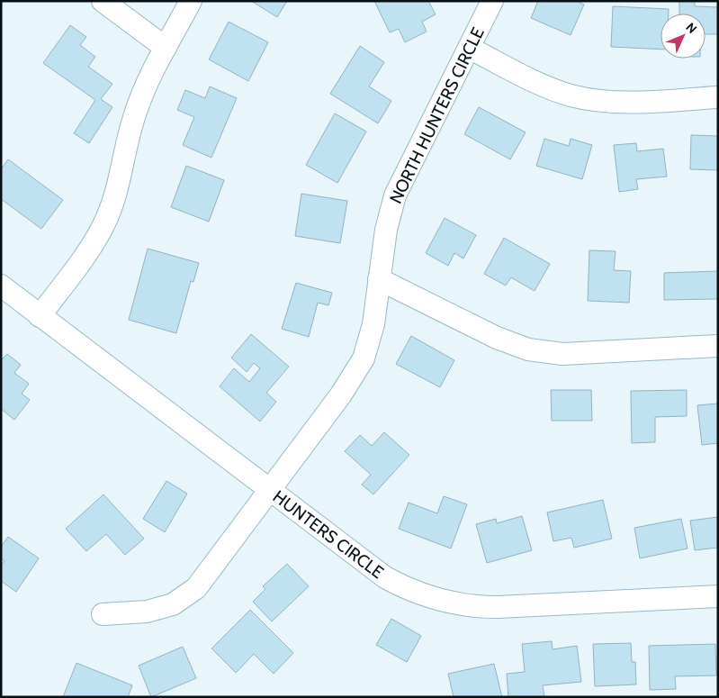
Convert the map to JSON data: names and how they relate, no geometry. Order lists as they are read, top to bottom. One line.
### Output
{"streets":{"street":["NORTH HUNTERS CIRCLE","HUNTERS CIRCLE"]},"crossings":[["NORTH HUNTERS CIRCLE","HUNTERS CIRCLE"]],"north":"top right"}
